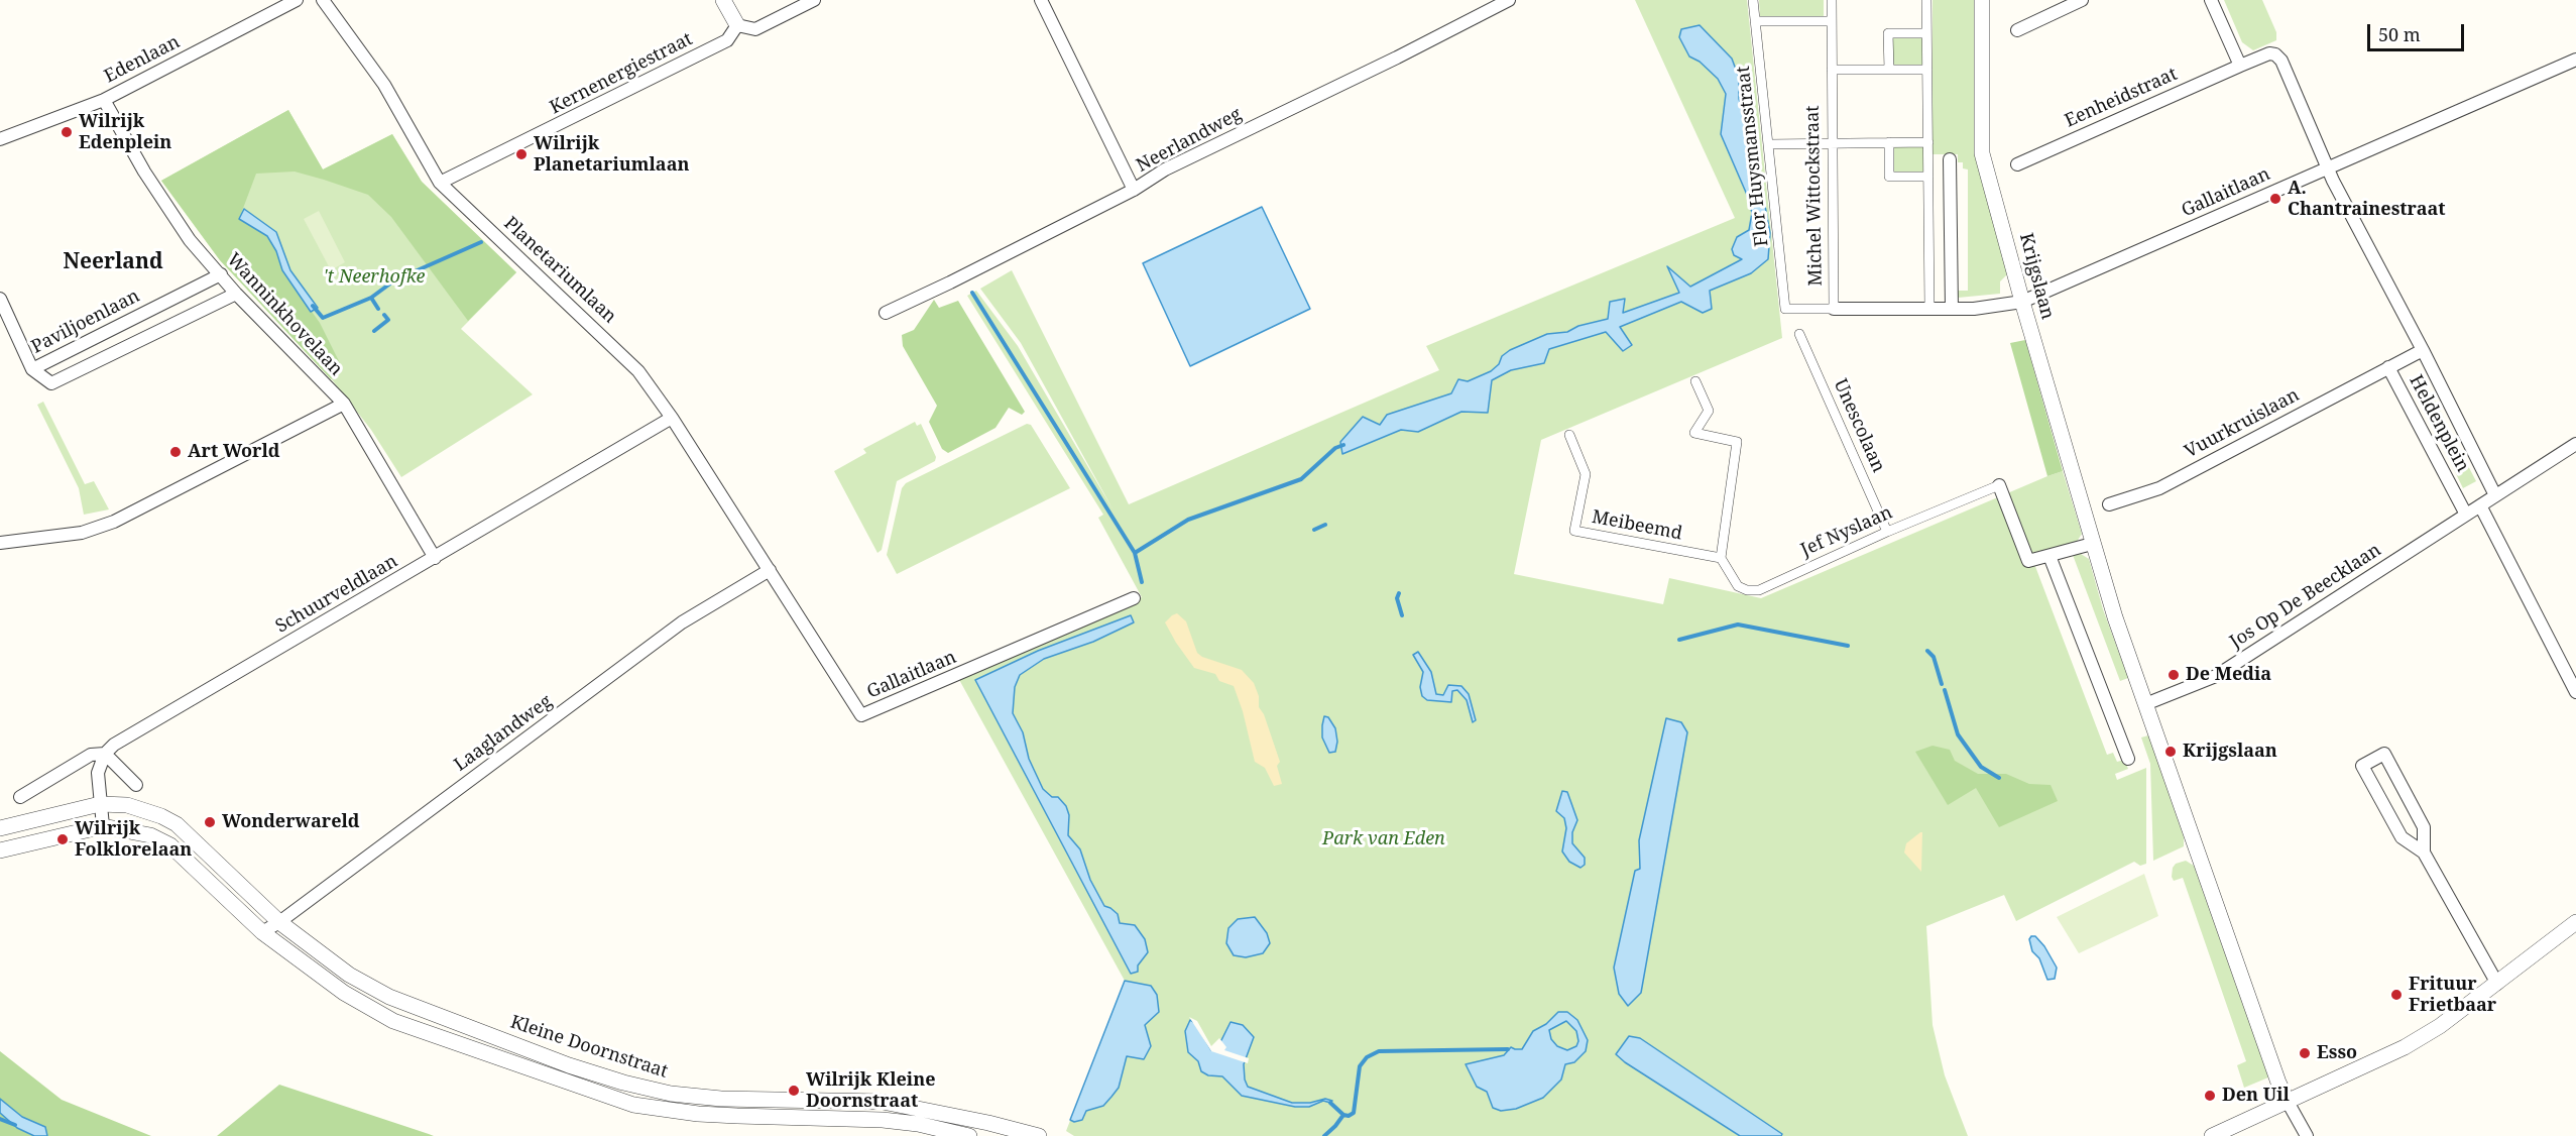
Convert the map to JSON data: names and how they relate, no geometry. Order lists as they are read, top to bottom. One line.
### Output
{"streets":{"street":["Edenlaan","Kernenergiestraat","Eenheidstraat","Neerlandweg","Flor Huysmansstraat","Gallaitlaan","Michel Wittockstraat","Planetariumlaan","Krijgslaan","Wanninkhovelaan","Paviljoenlaan","Vuurkruislaan","Heldenplein","Unescolaan","Meibeemd","Jef Nyslaan","Schuurveldlaan","Jos Op De Beecklaan","Laaglandweg","Kleine Doornstraat"]},"crossings":[["Edenlaan","Wanninkhovelaan"],["Kernenergiestraat","Planetariumlaan"],["Eenheidstraat","Gallaitlaan"],["Flor Huysmansstraat","Michel Wittockstraat"],["Gallaitlaan","Michel Wittockstraat"],["Gallaitlaan","Planetariumlaan"],["Gallaitlaan","Krijgslaan"],["Gallaitlaan","Laaglandweg"],["Planetariumlaan","Schuurveldlaan"],["Planetariumlaan","Laaglandweg"],["Krijgslaan","Jos Op De Beecklaan"],["Wanninkhovelaan","Paviljoenlaan"],["Wanninkhovelaan","Schuurveldlaan"],["Vuurkruislaan","Heldenplein"],["Heldenplein","Jos Op De Beecklaan"],["Unescolaan","Jef Nyslaan"],["Meibeemd","Jef Nyslaan"],["Laaglandweg","Kleine Doornstraat"]],"districts":["Neerland"],"parks":["'t Neerhofke","Park van Eden"],"places":["Wilrijk Edenplein","Wilrijk Planetariumlaan","A. Chantrainestraat","Art World","De Media","Krijgslaan","Wonderwareld","Wilrijk Folklorelaan","Frituur Frietbaar","Esso","Wilrijk Kleine Doornstraat","Den Uil"],"scale_bar":"50 m"}
